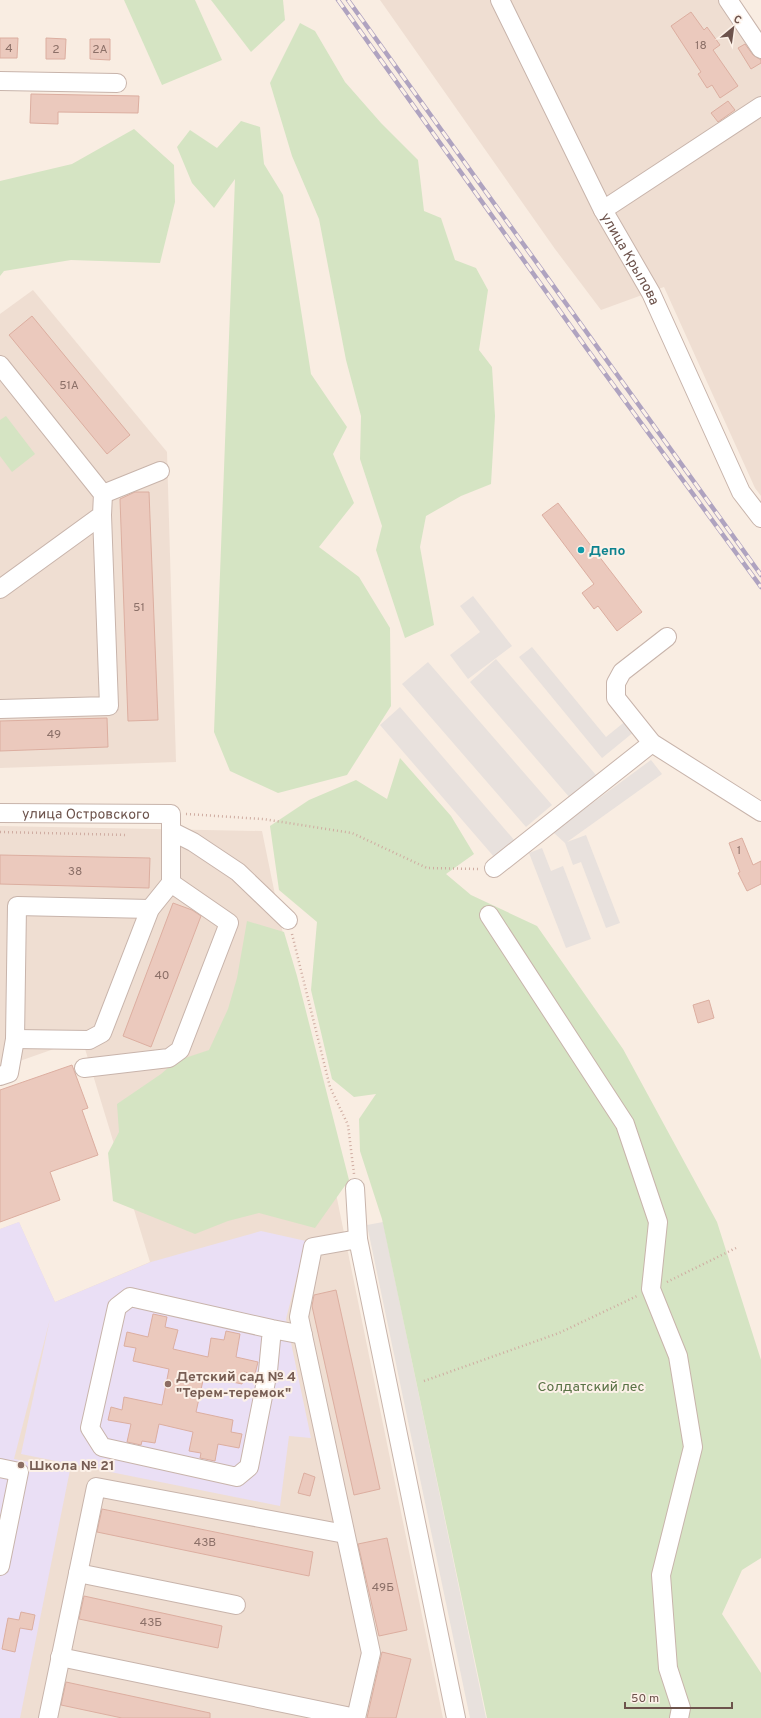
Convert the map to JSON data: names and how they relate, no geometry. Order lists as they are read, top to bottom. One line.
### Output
{"streets":{"street":["улица Крылова","улица Островского"]},"parks":["Солдатский лес"],"places":["Депо","Детский сад № 4 \"Терем-теремок\"","Школа № 21"],"house_numbers":["18","4","2","2А","51А","51","49","1","38","40","43В","49Б","43Б"],"scale_bar":"50 m","north":"top right"}
